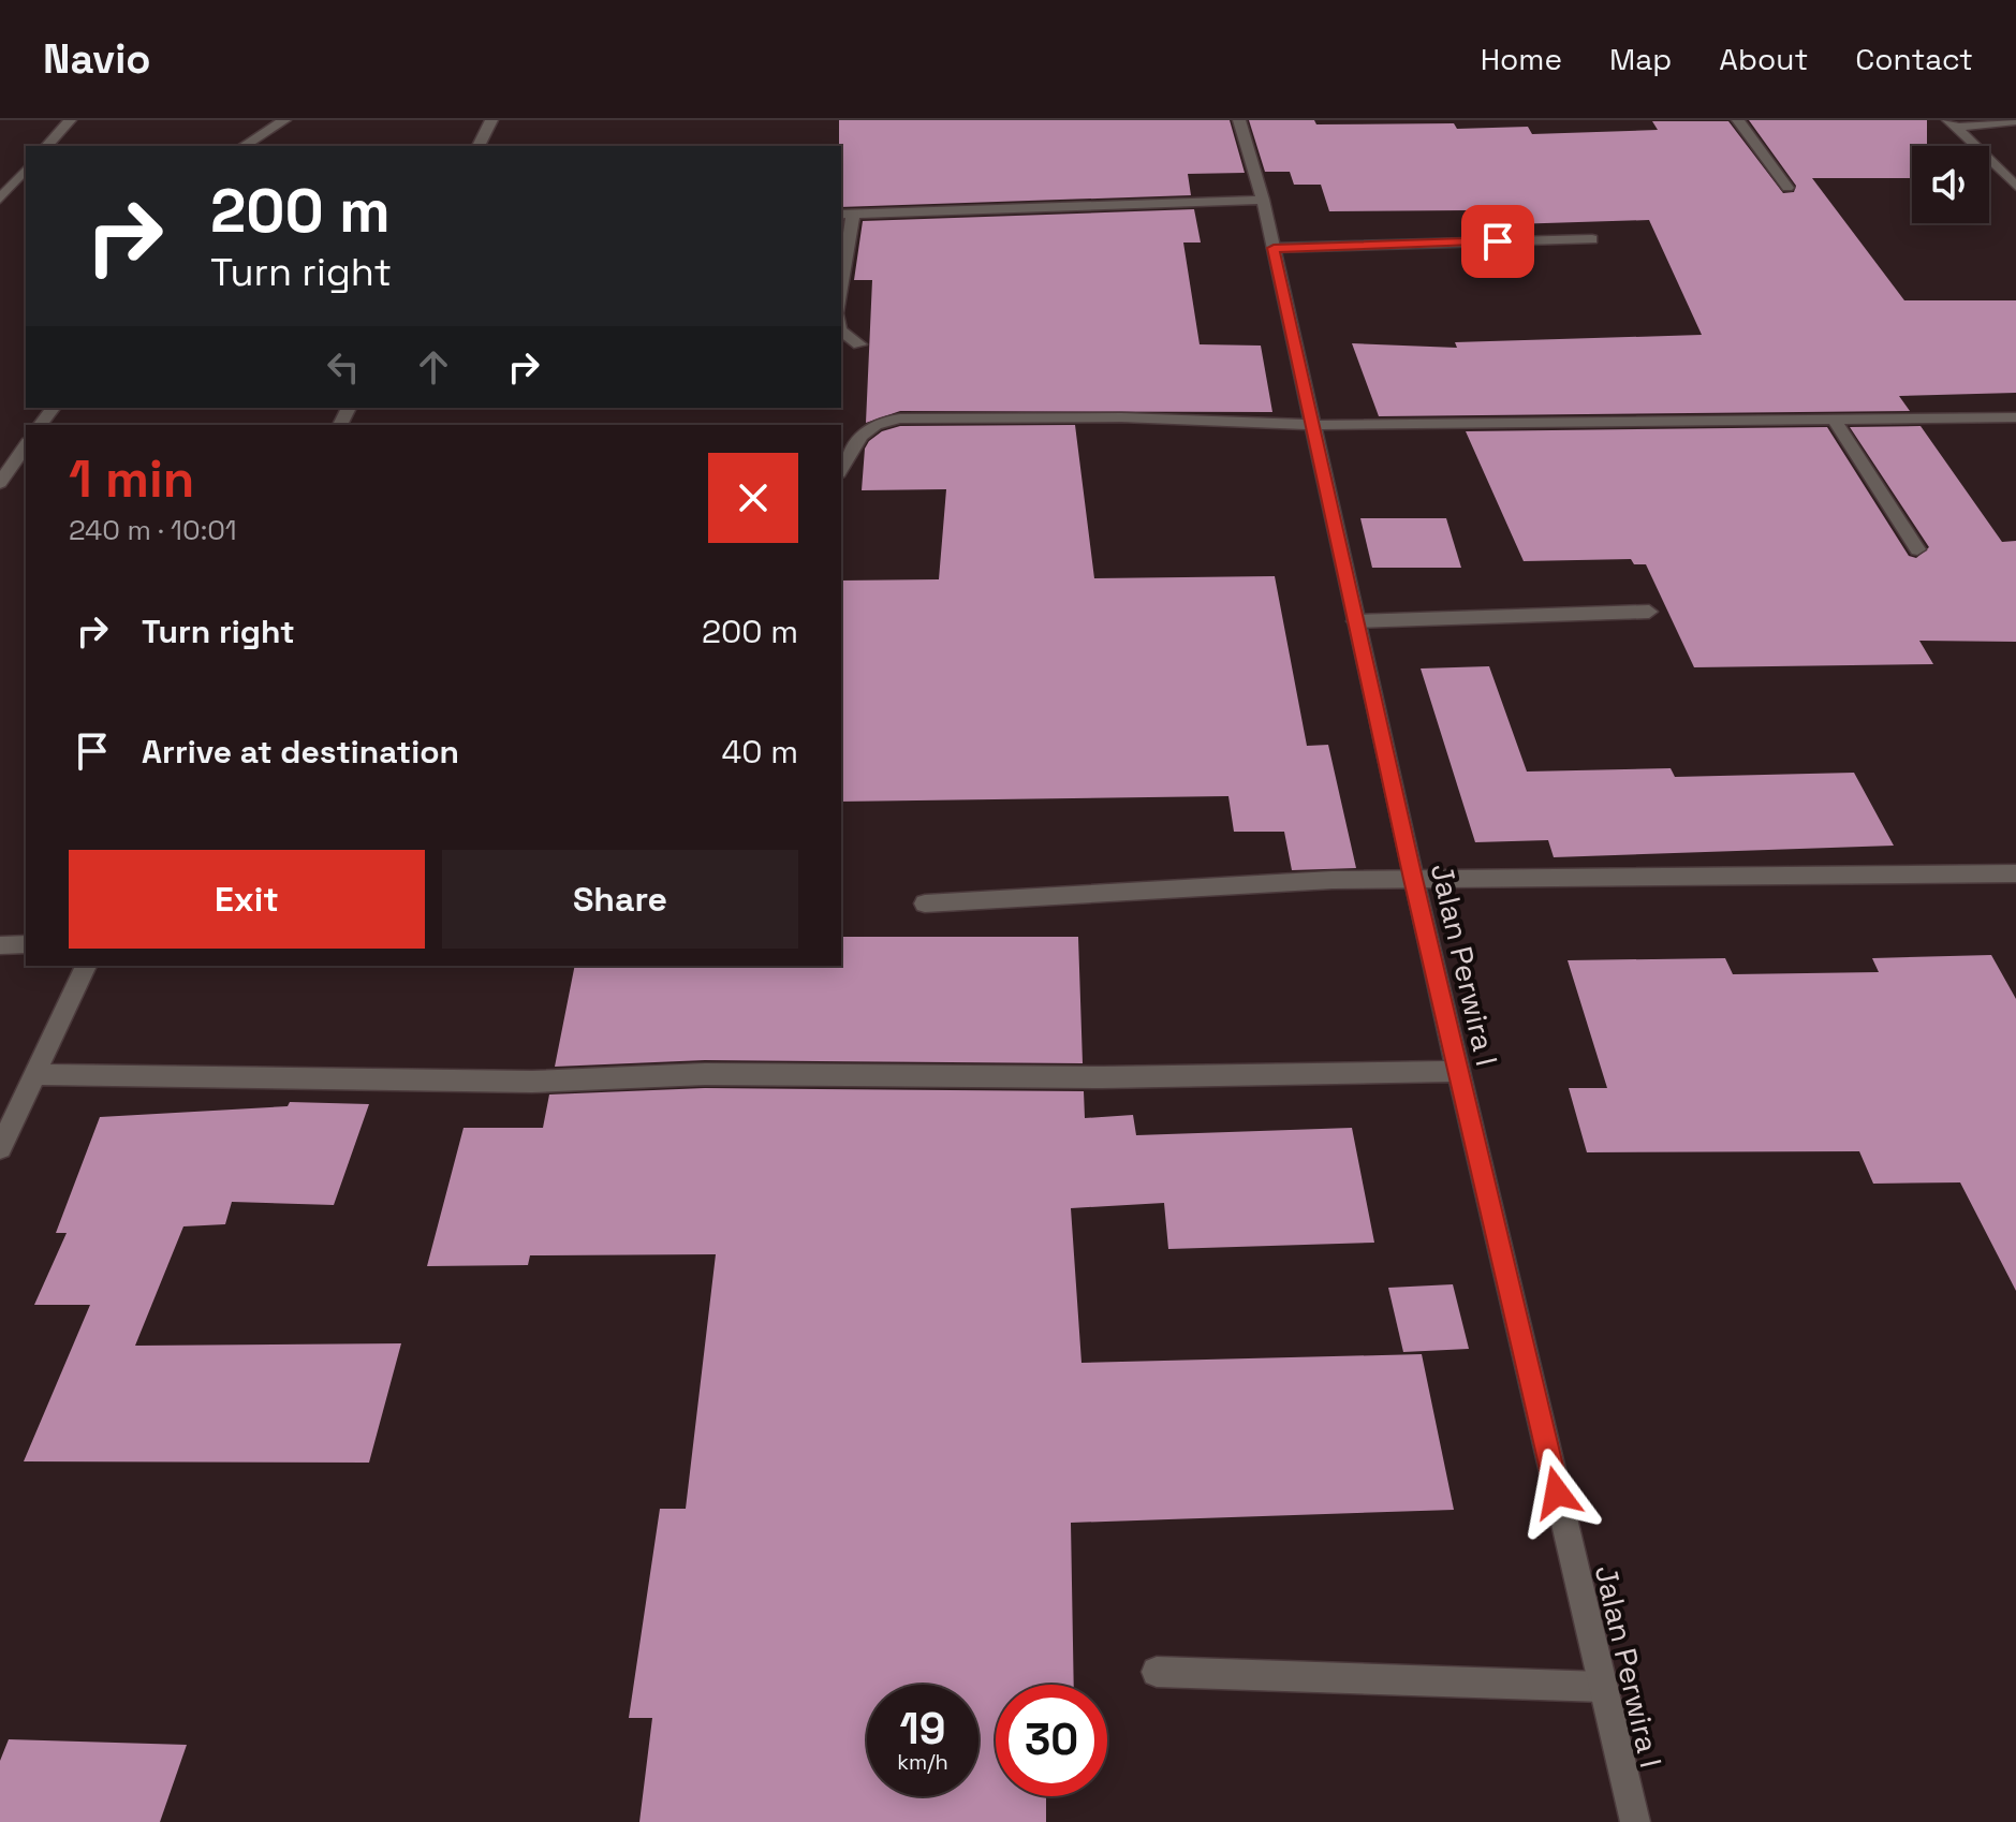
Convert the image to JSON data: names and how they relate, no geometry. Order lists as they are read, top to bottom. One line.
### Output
{"streets":{"street":["Jalan Perwira I"]},"page":{"header":"Navio","nav":["Home","Map","About","Contact"],"turn":["200 m","Turn right"],"heading":["1 min","240 m · 10:01"],"list":[{"name":"Turn right","value":"200 m"},{"name":"Arrive at destination","value":"40 m"}],"buttons":["Exit","Share"],"speed":"19 km/h","limit":"30"}}
